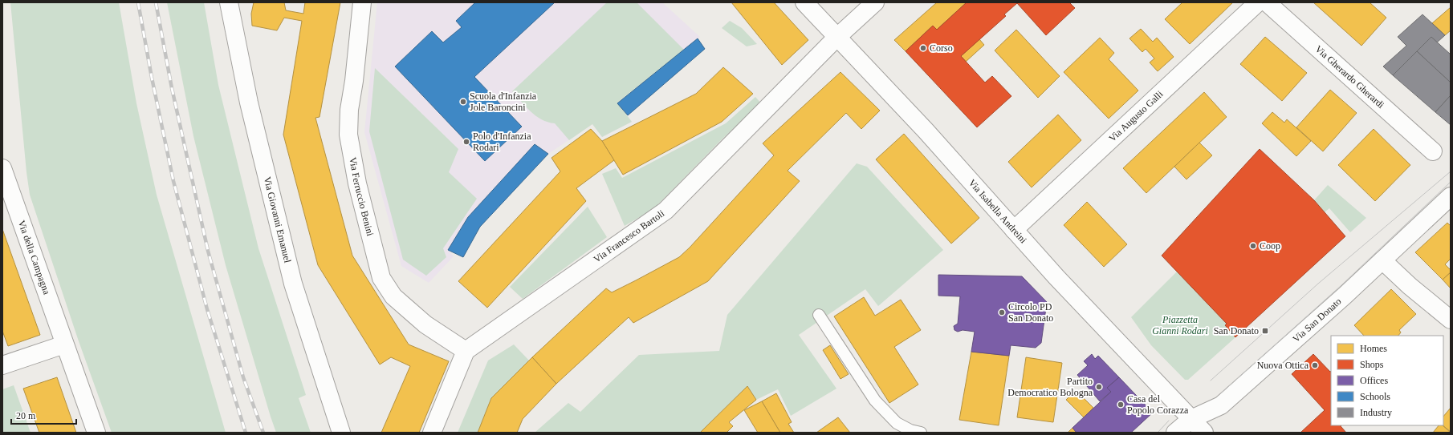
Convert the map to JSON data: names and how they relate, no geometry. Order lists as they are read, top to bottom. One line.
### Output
{"streets":{"street":["Via Gherardo Gherardi","Via Augusto Galli","Via Ferruccio Benini","Via Isabella Andreini","Via Giovanni Emanuel","Via Francesco Bartoli","Via della Campagna","Via San Donato"]},"crossings":[["Via Augusto Galli","Via Isabella Andreini"],["Via Ferruccio Benini","Via Francesco Bartoli"],["Via Isabella Andreini","Via Francesco Bartoli"],["Via Isabella Andreini","Via San Donato"]],"parks":["Piazzetta Gianni Rodari"],"places":{"other":["Corso","Scuola d'Infanzia Jole Baroncini","Polo d'Infanzia Rodari","Coop","Circolo PD San Donato","Nuova Ottica","Partito Democratico Bologna","Casa del Popolo Corazza"],"transit":["San Donato"]},"legend":["Homes","Shops","Offices","Schools","Industry"],"scale_bar":"20 m"}
